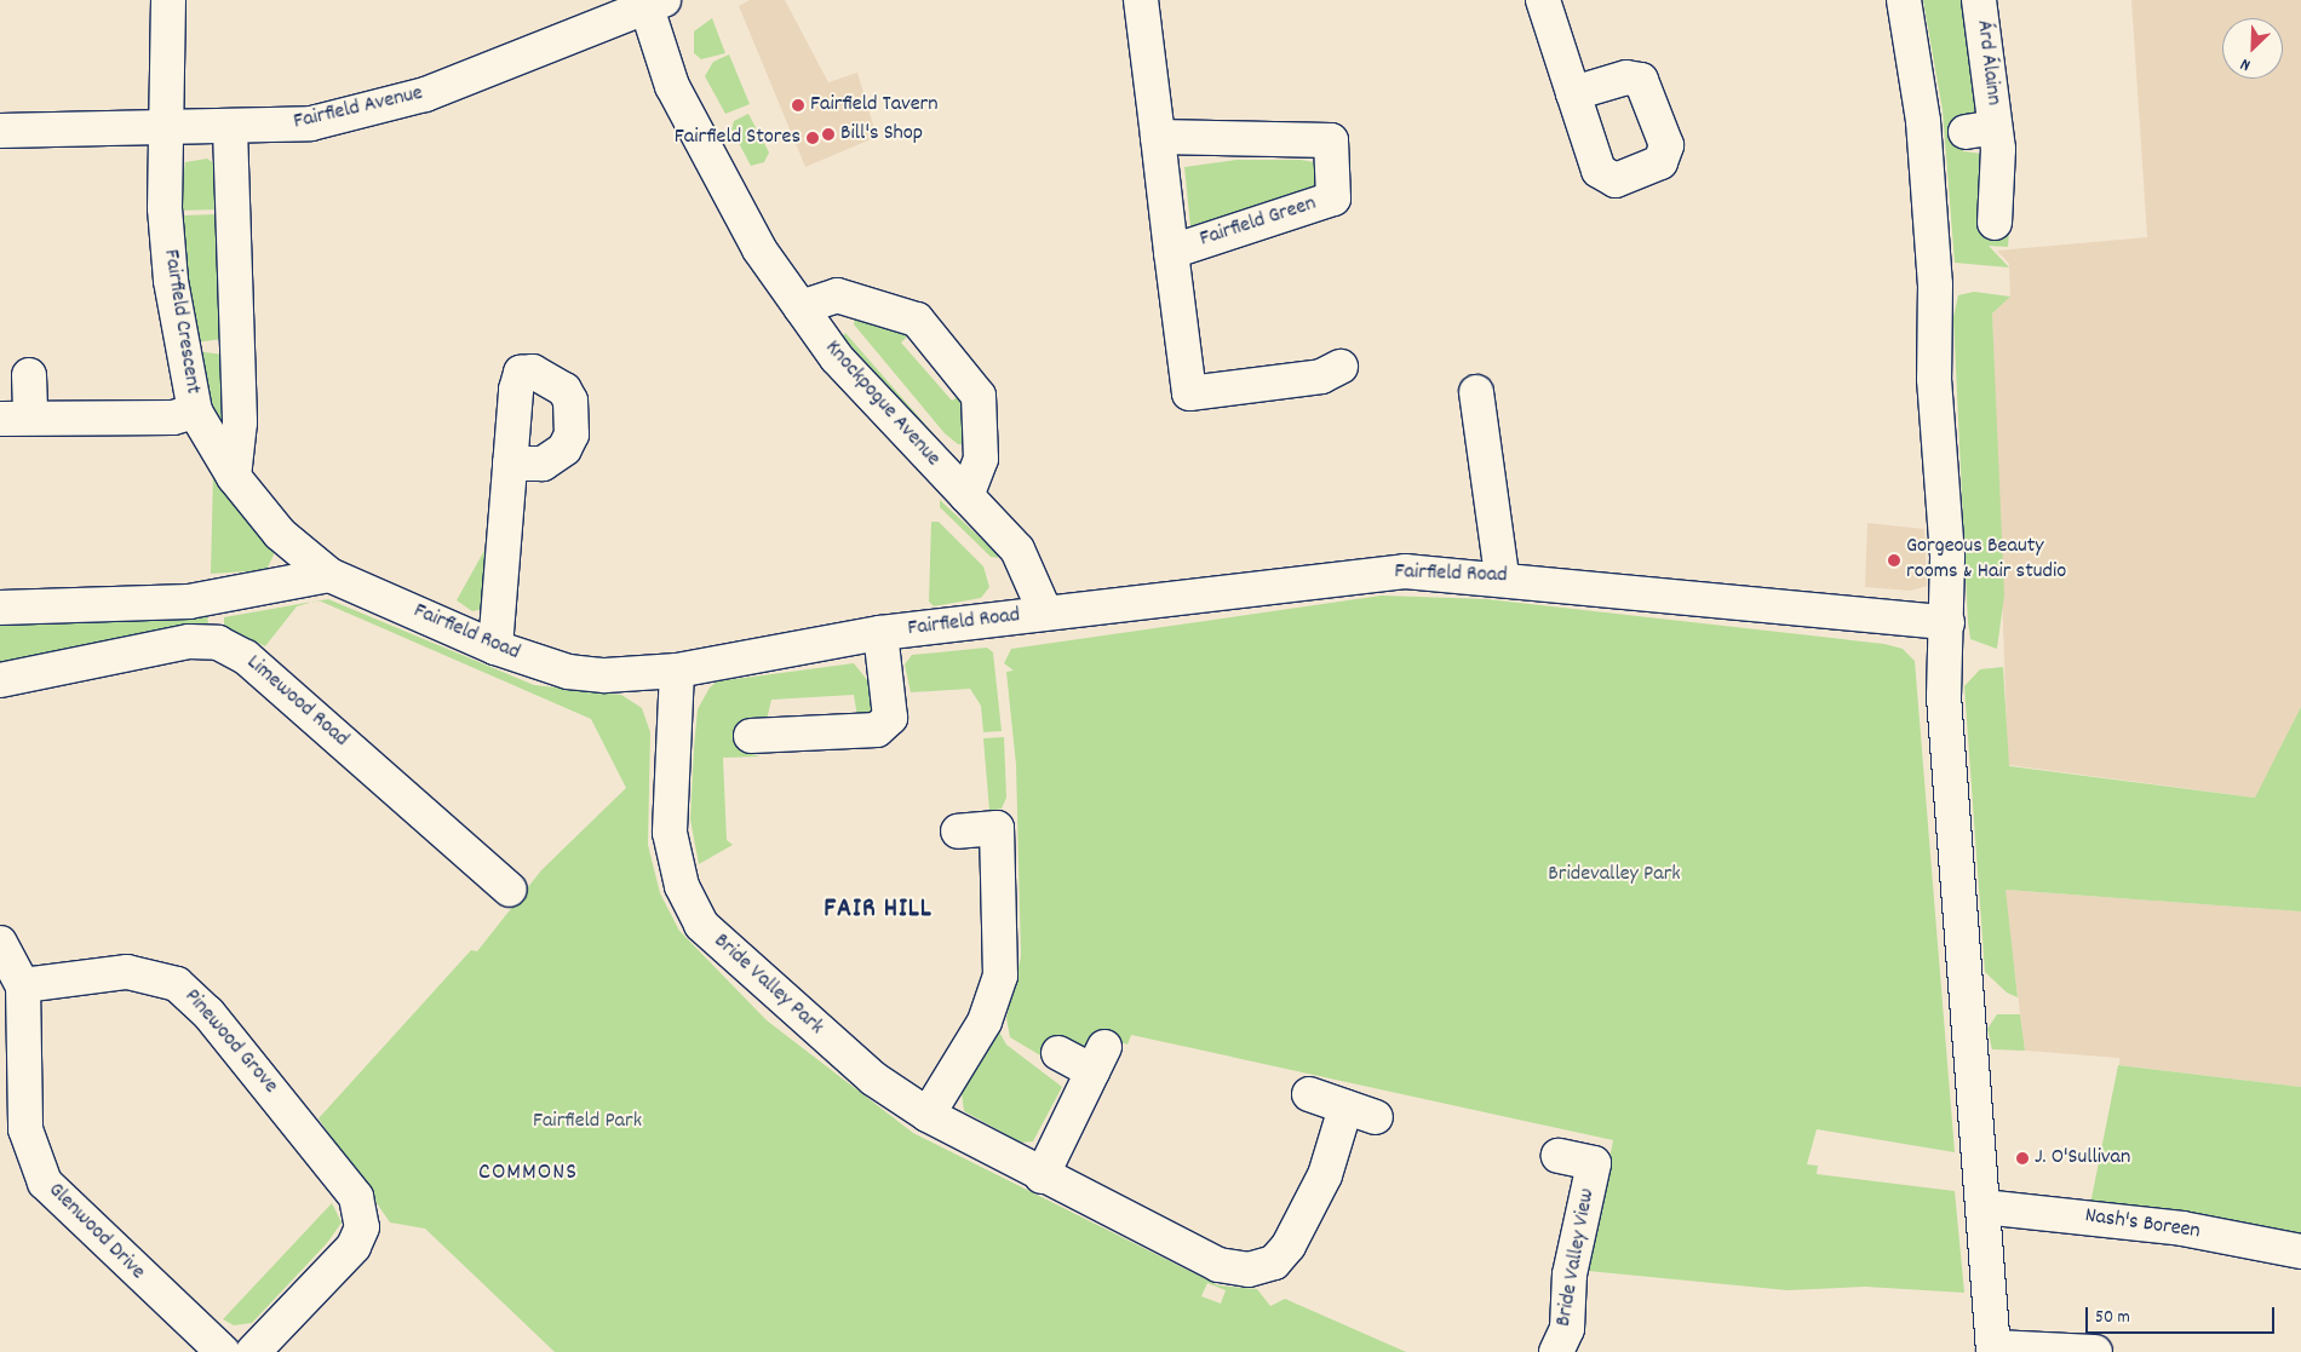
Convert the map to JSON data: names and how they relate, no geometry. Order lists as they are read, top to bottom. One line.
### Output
{"streets":{"street":["Árd Álainn","Fairfield Avenue","Fairfield Green","Fairfield Crescent","Knockpogue Avenue","Fairfield Road","Limewood Road","Bride Valley Park","Pinewood Grove","Nash's Boreen","Glenwood Drive","Bride Valley View"]},"crossings":[["Fairfield Avenue","Fairfield Crescent"],["Fairfield Avenue","Knockpogue Avenue"],["Fairfield Crescent","Fairfield Road"],["Knockpogue Avenue","Fairfield Road"],["Fairfield Road","Bride Valley Park"],["Pinewood Grove","Glenwood Drive"]],"districts":["FAIR HILL","COMMONS"],"parks":["Bridevalley Park","Fairfield Park"],"places":["Fairfield Tavern","Bill's Shop","Fairfield Stores","Gorgeous Beauty rooms & Hair studio","J. O'Sullivan"],"scale_bar":"50 m","north":"bottom left"}
